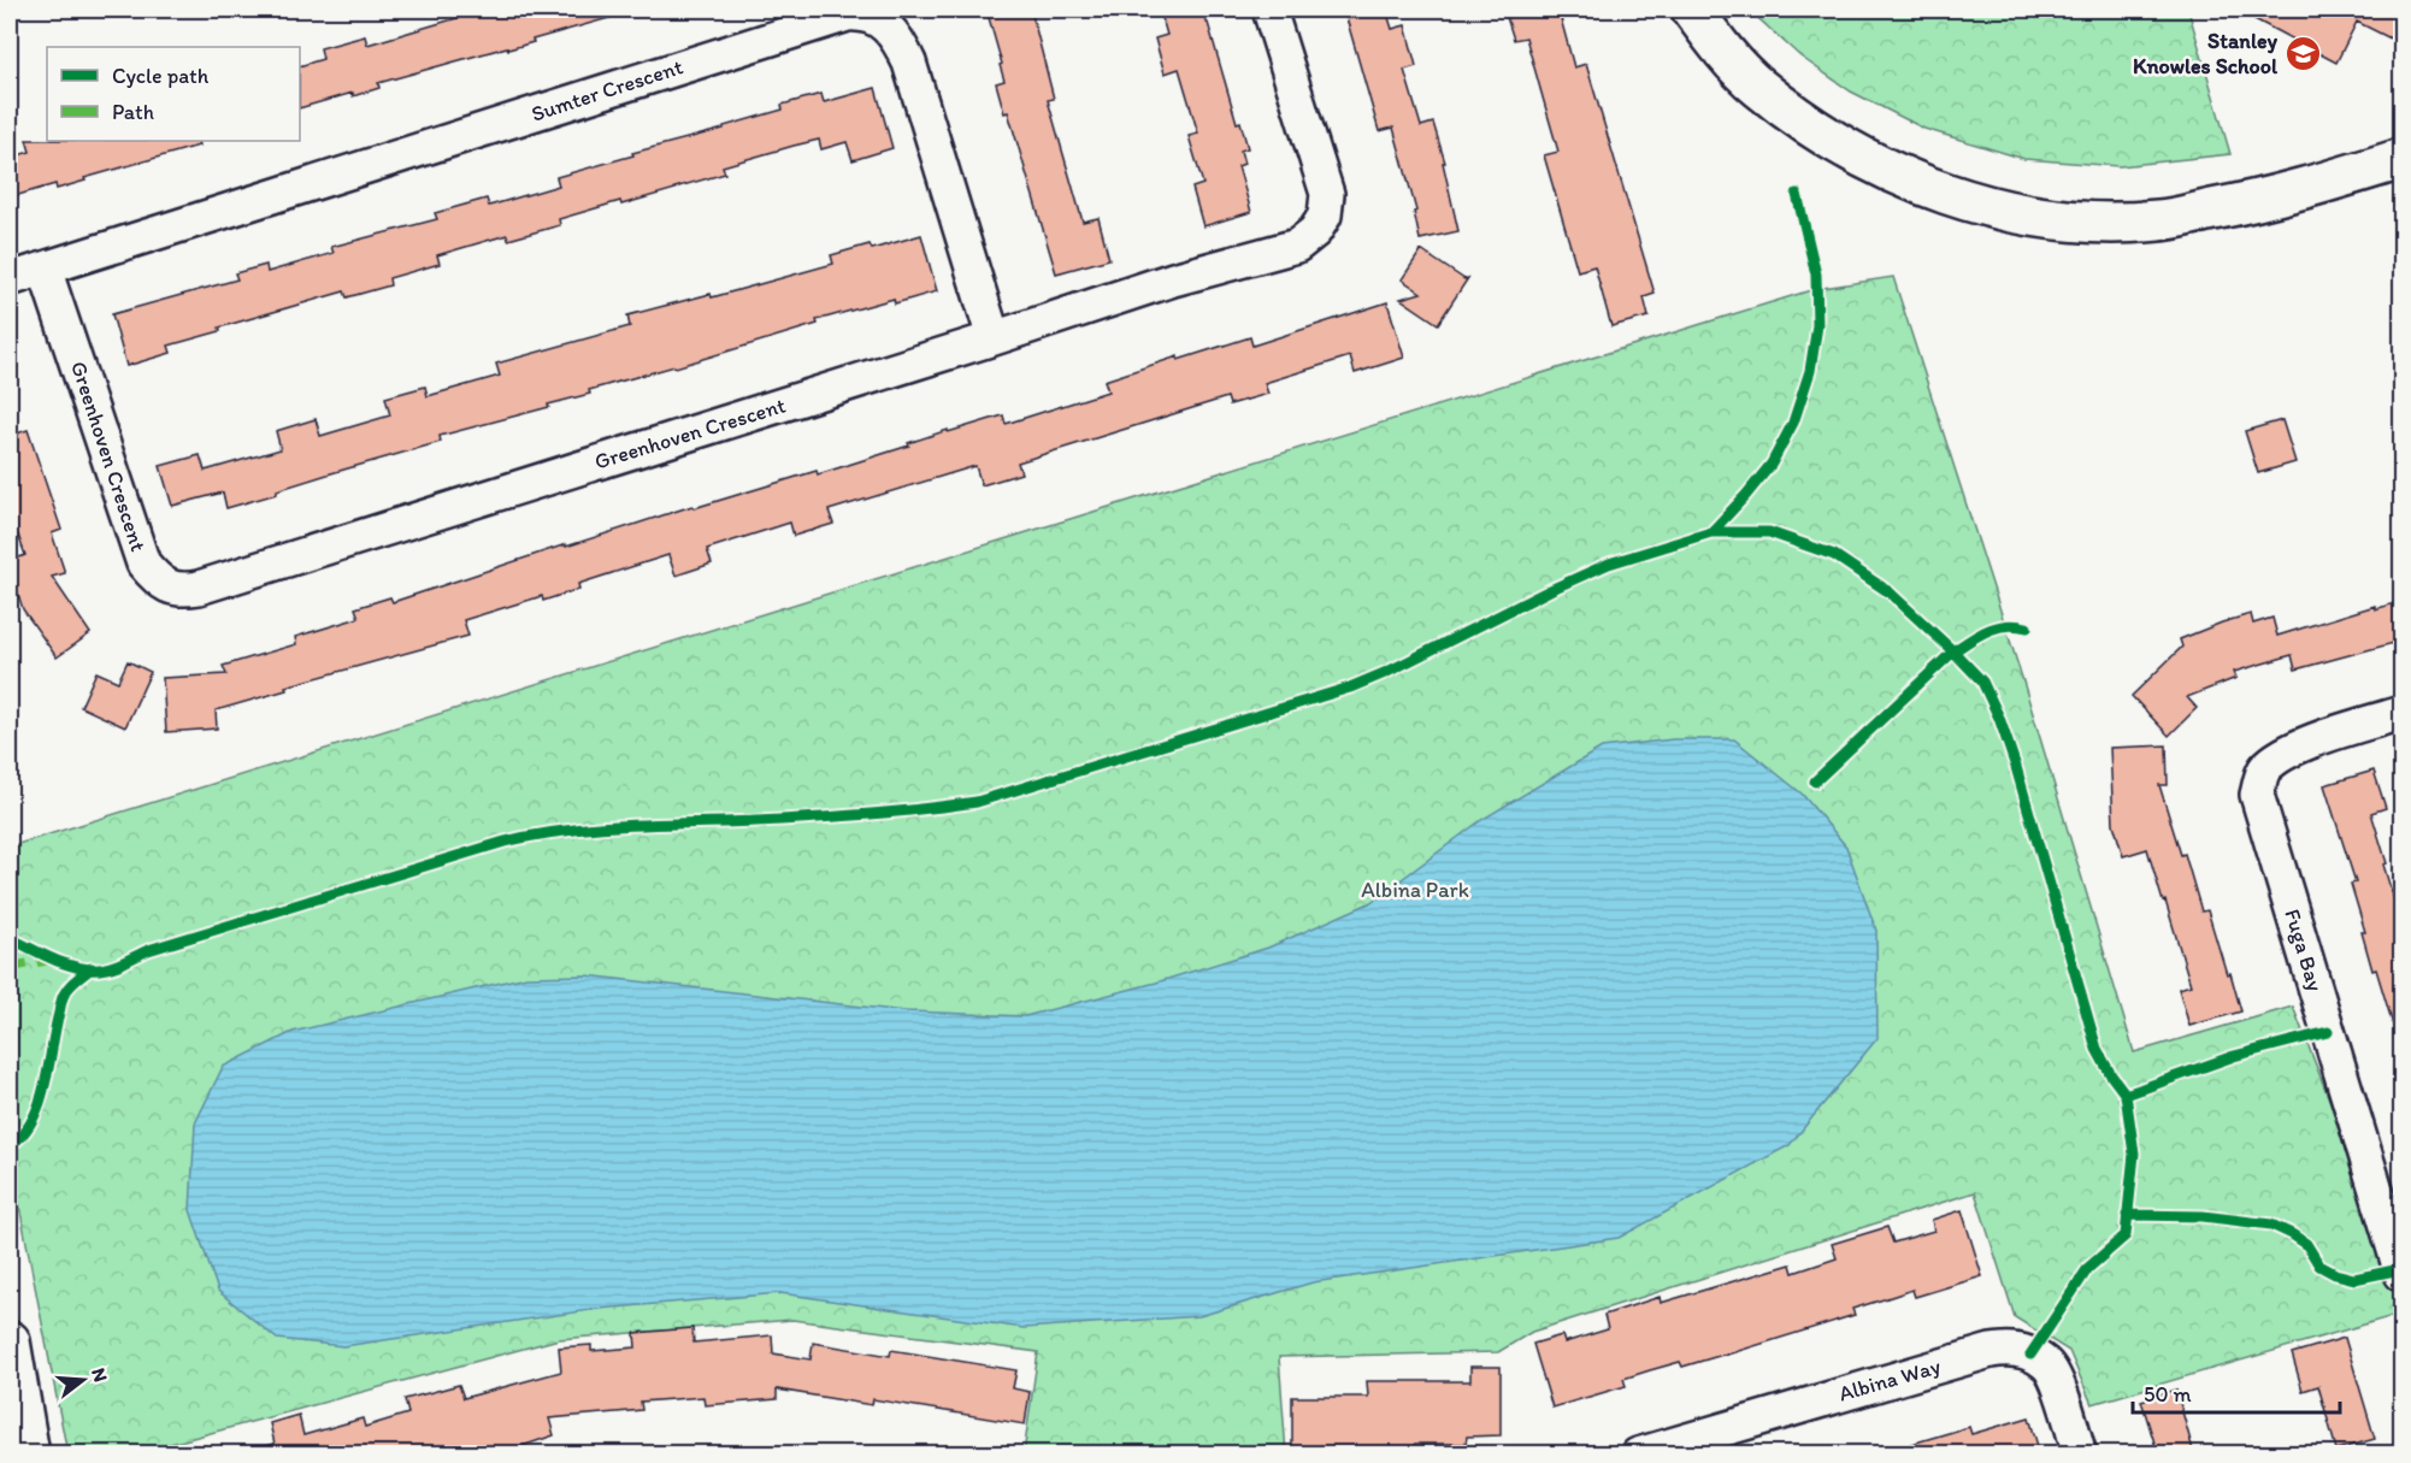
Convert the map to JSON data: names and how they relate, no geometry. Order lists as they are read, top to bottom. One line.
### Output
{"streets":{"street":["Sumter Crescent","Greenhoven Crescent","Fuga Bay","Albina Way"]},"crossings":[["Sumter Crescent","Greenhoven Crescent"]],"parks":["Albina Park"],"places":{"school or university":["Stanley Knowles School"]},"legend":["Cycle path","Path"],"scale_bar":"50 m","north":"right"}
